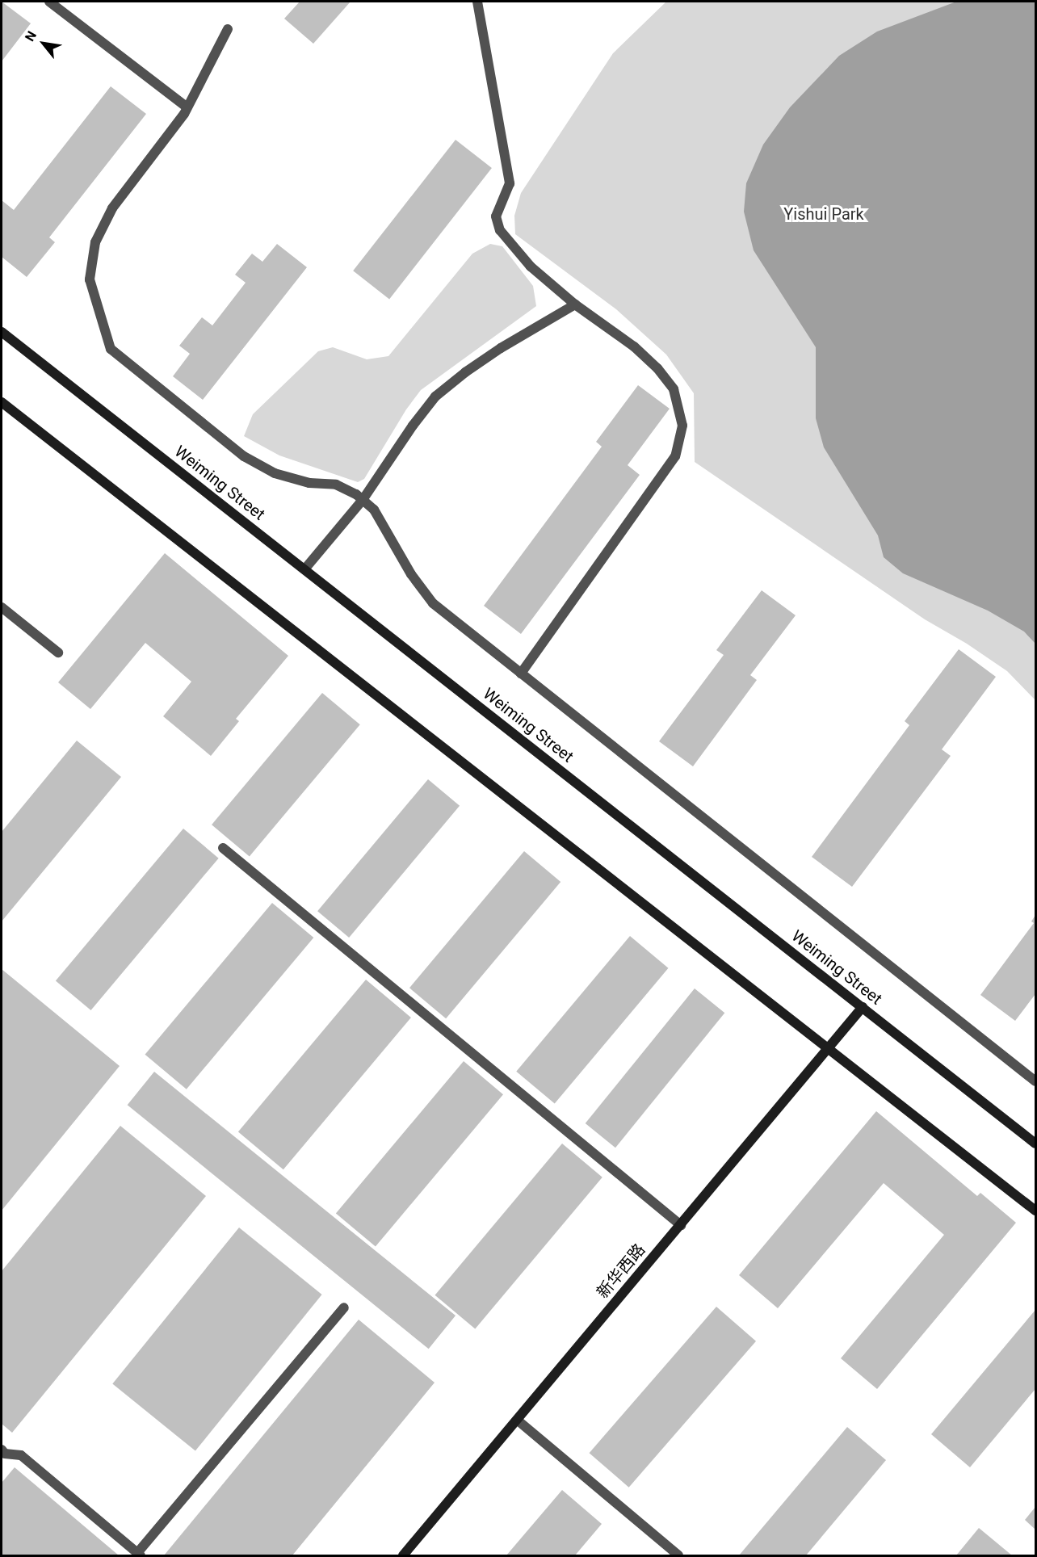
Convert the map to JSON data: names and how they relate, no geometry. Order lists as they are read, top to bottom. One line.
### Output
{"streets":{"street":["Weiming Street","新华西路"]},"crossings":[["Weiming Street","新华西路"]],"parks":["Yishui Park"],"north":"top left"}
